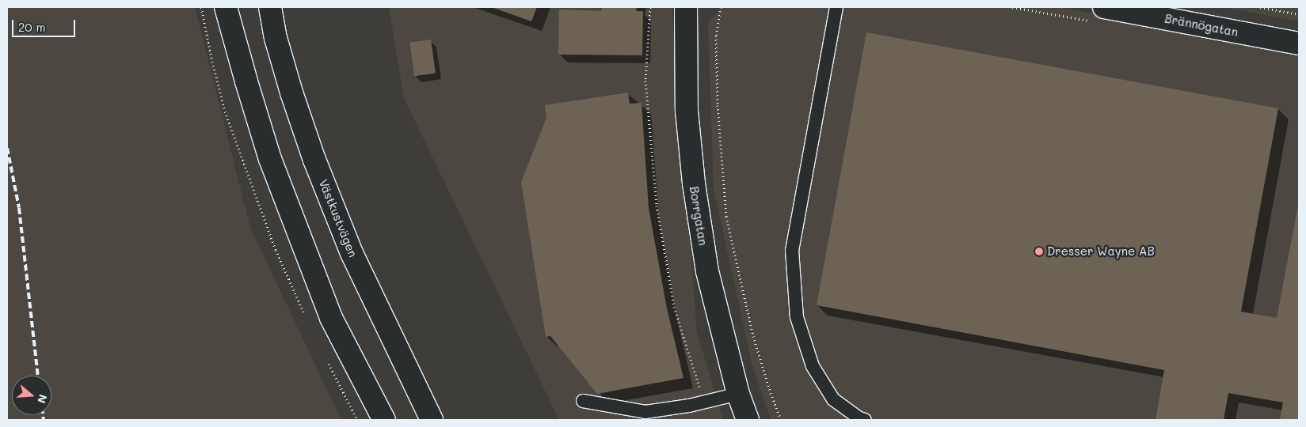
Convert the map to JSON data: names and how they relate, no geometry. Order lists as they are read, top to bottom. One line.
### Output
{"streets":{"main road":["Brännögatan","Borrgatan","Västkustvägen"]},"places":["Dresser Wayne AB"],"scale_bar":"20 m","north":"right"}
